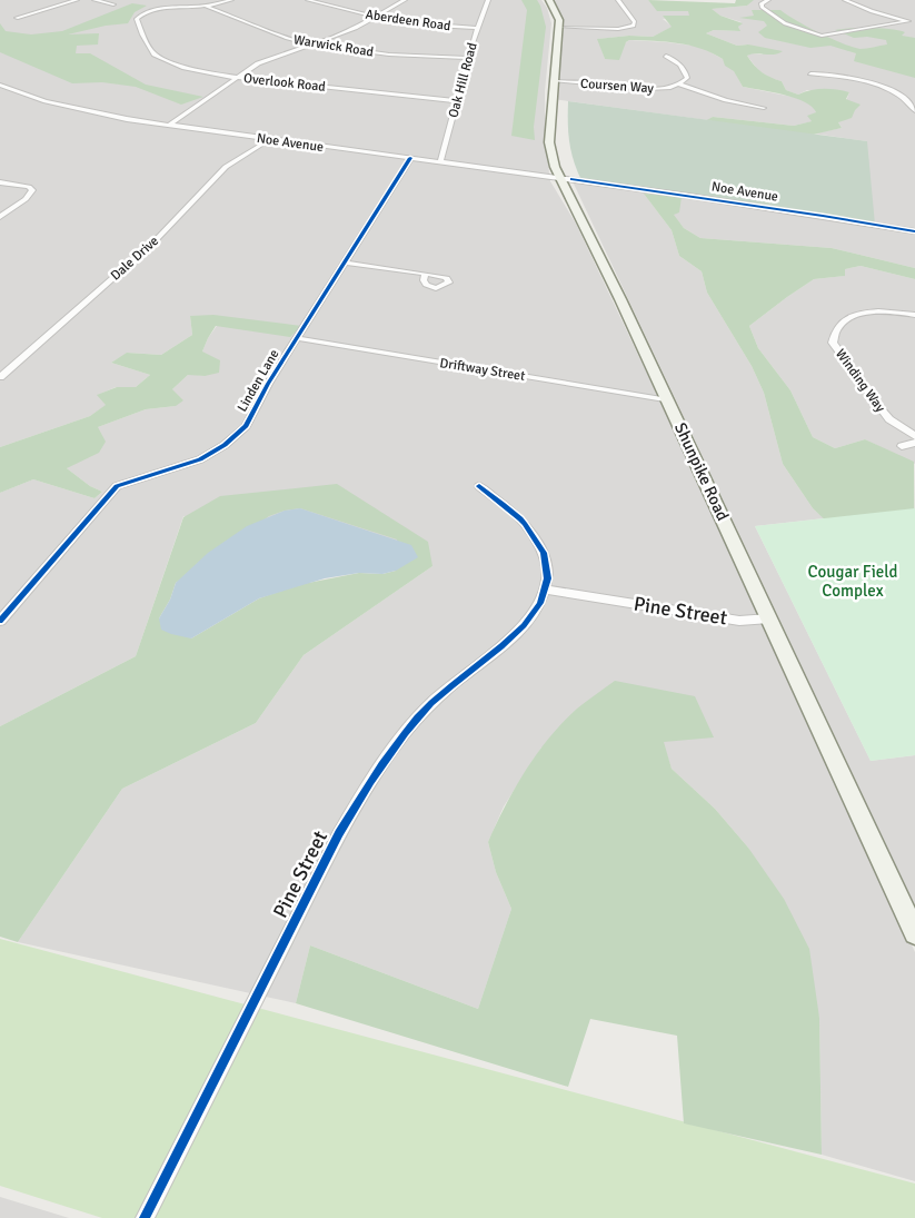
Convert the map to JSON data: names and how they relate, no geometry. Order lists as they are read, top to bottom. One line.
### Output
{"streets":{"main road":["Shunpike Road"],"street":["Aberdeen Road","Warwick Road","Oak Hill Road","Overlook Road","Coursen Way","Noe Avenue","Dale Drive","Driftway Street","Linden Lane","Winding Way","Pine Street"]},"crossings":[["Aberdeen Road","Oak Hill Road"],["Warwick Road","Oak Hill Road"],["Warwick Road","Overlook Road"],["Oak Hill Road","Overlook Road"],["Oak Hill Road","Noe Avenue"],["Coursen Way","Shunpike Road"],["Noe Avenue","Dale Drive"],["Noe Avenue","Linden Lane"],["Noe Avenue","Shunpike Road"],["Driftway Street","Linden Lane"],["Driftway Street","Shunpike Road"],["Shunpike Road","Pine Street"]],"parks":["Cougar Field Complex"]}
